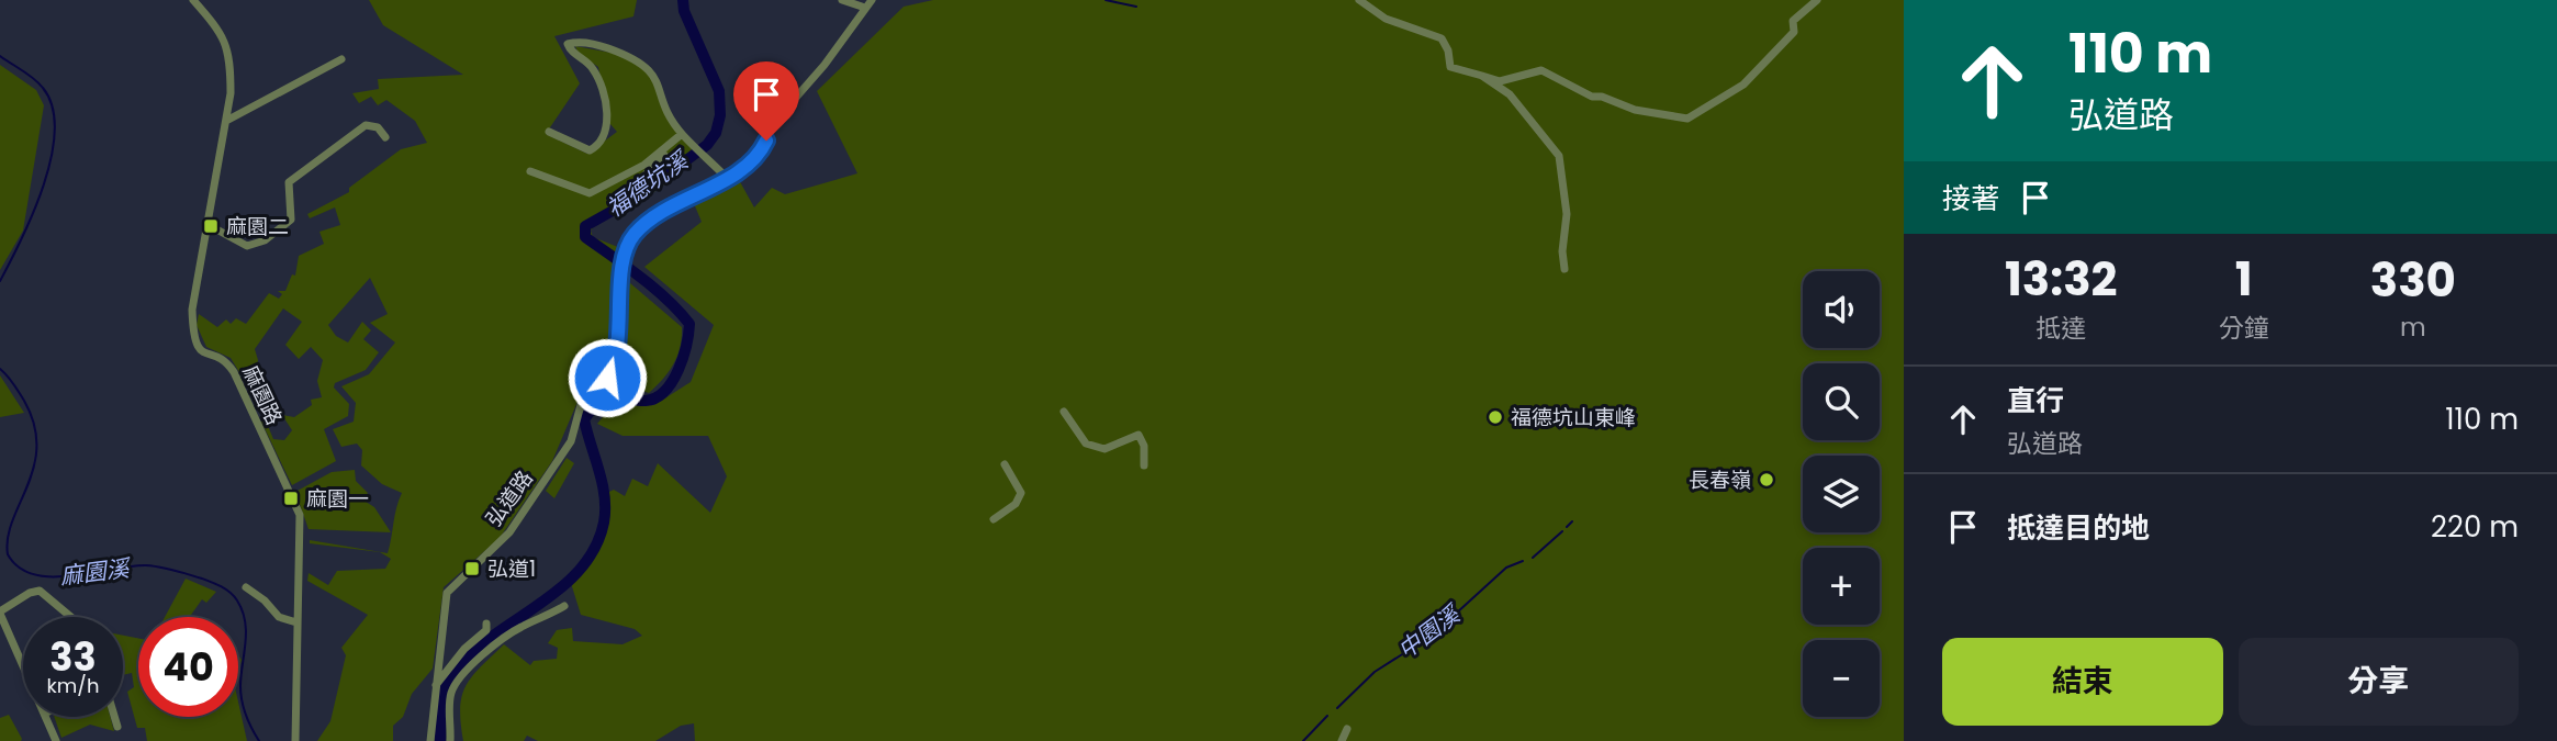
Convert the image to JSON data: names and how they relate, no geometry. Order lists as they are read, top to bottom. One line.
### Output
{"streets":{"street":["麻園路","弘道路"]},"water":["福德坑溪","麻園溪","中園溪"],"places":{"transit":["麻園二","麻園一","弘道1"],"other":["福德坑山東峰","長春嶺"]},"page":{"turn":["110 m","弘道路"],"then":"接著","eta":["13:32","抵達","1","分鐘","330","m"],"map_buttons":["+","−"],"list":[{"name":"直行","note":"弘道路","value":"110 m"},{"name":"抵達目的地","value":"220 m"}],"speed":"33 km/h","limit":"40","buttons":["結束","分享"]}}
